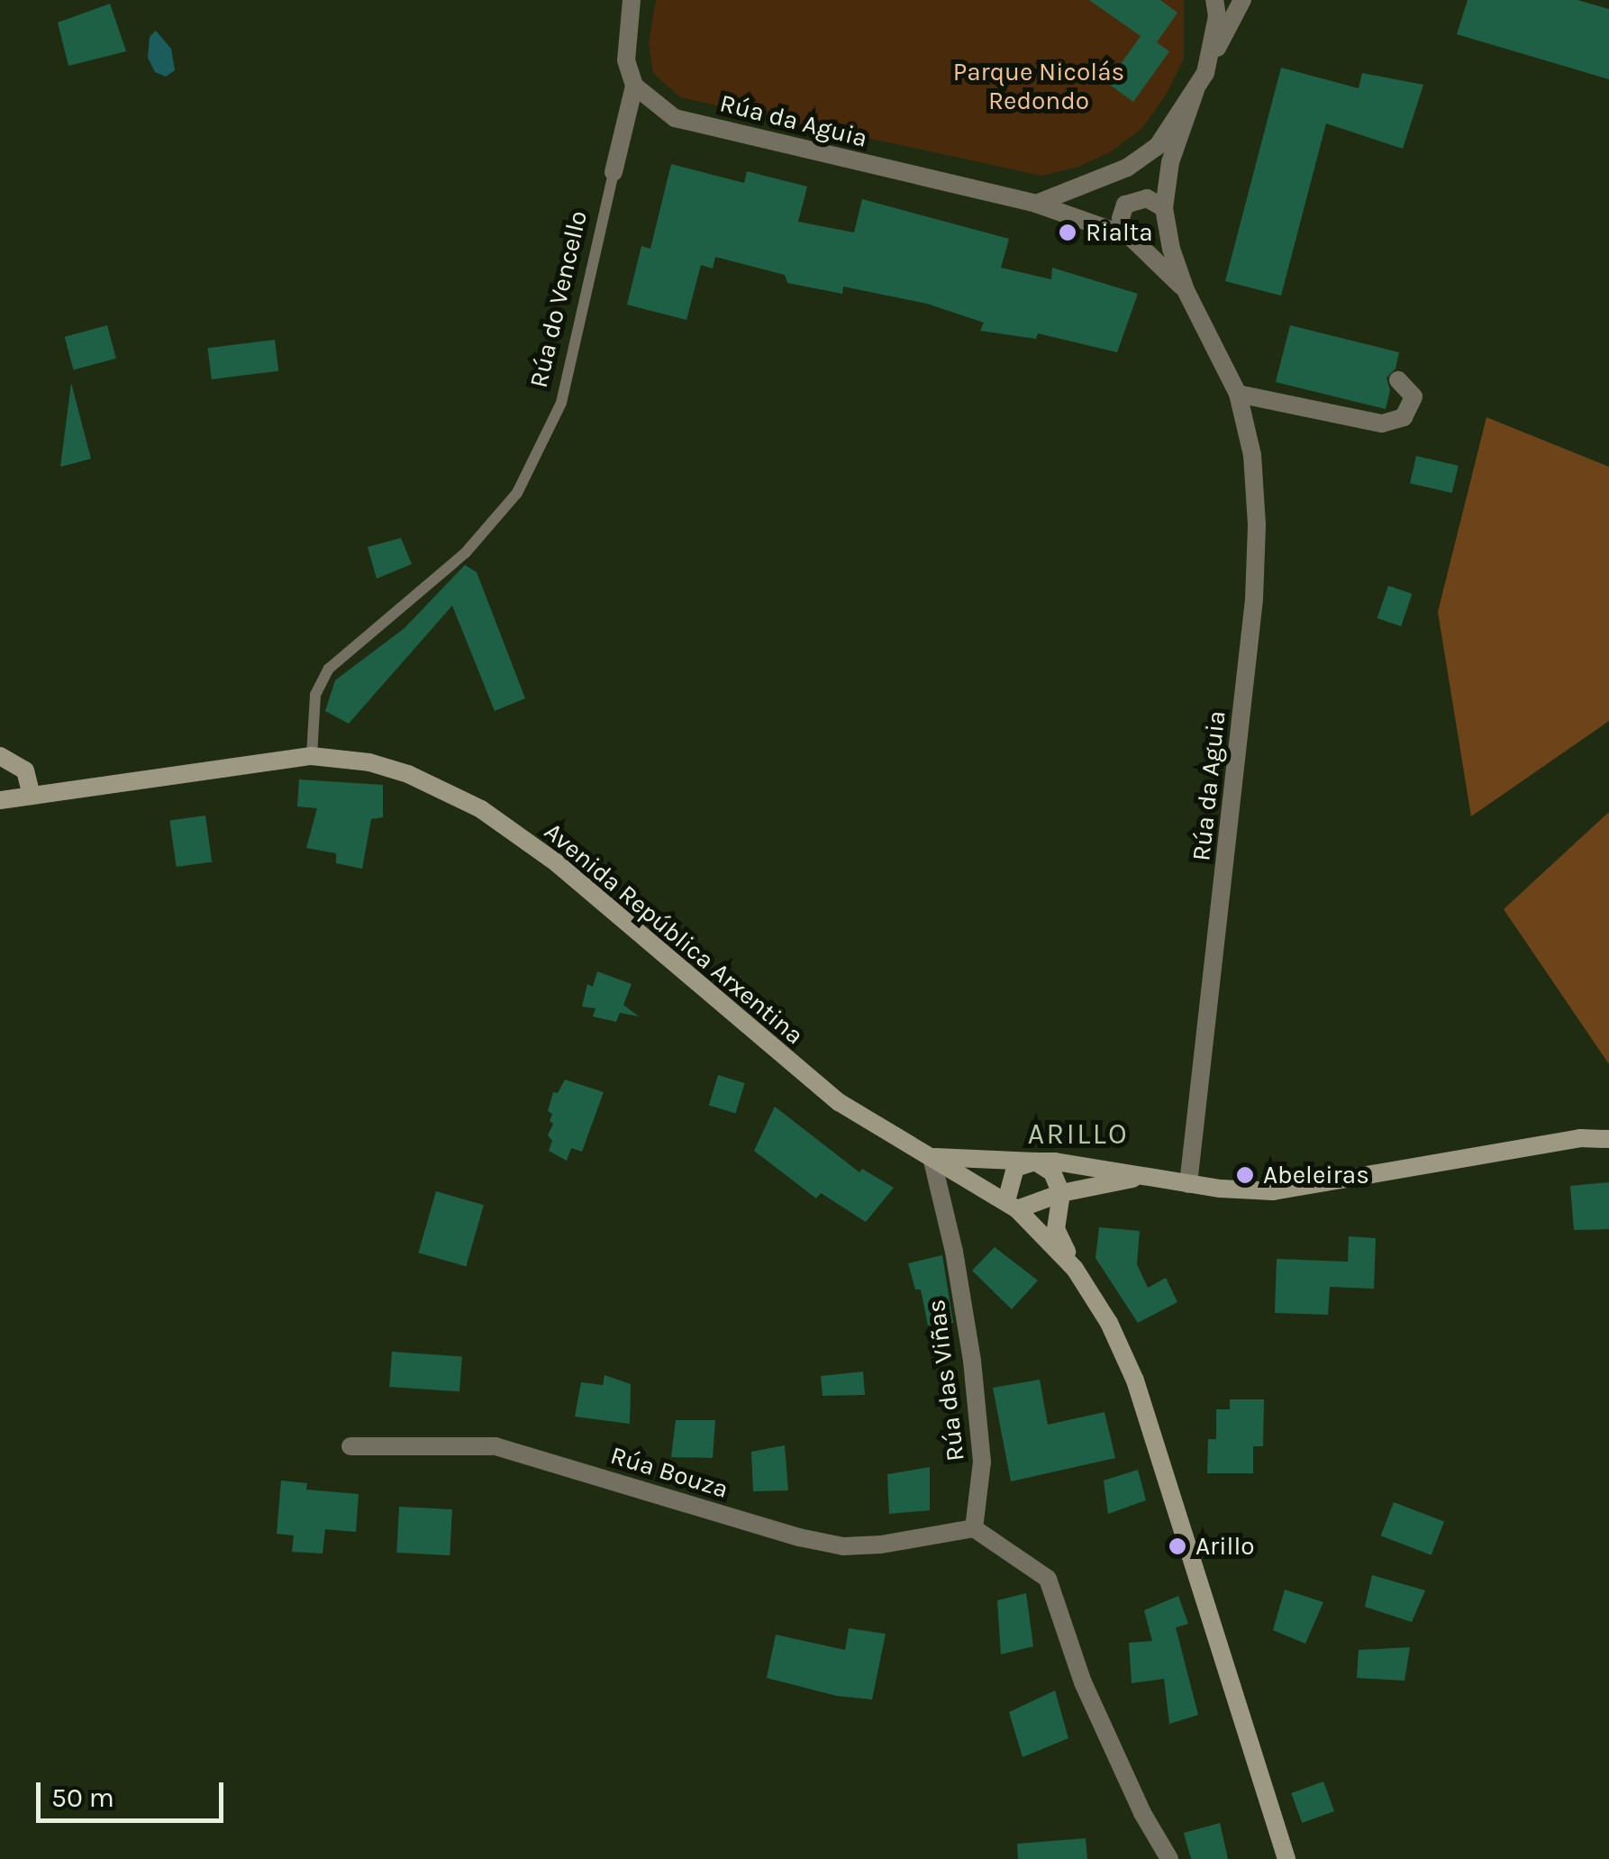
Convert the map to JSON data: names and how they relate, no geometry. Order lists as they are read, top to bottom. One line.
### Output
{"streets":{"main road":["Avenida República Arxentina"],"street":["Rúa da Aguia","Rúa do Vencello","Rúa das Viñas","Rúa Bouza"]},"crossings":[["Rúa da Aguia","Rúa do Vencello"],["Rúa da Aguia","Avenida República Arxentina"],["Rúa do Vencello","Avenida República Arxentina"],["Avenida República Arxentina","Rúa das Viñas"],["Rúa das Viñas","Rúa Bouza"]],"districts":["ARILLO"],"parks":["Parque Nicolás Redondo"],"places":["Rialta","Abeleiras","Arillo"],"scale_bar":"50 m"}
